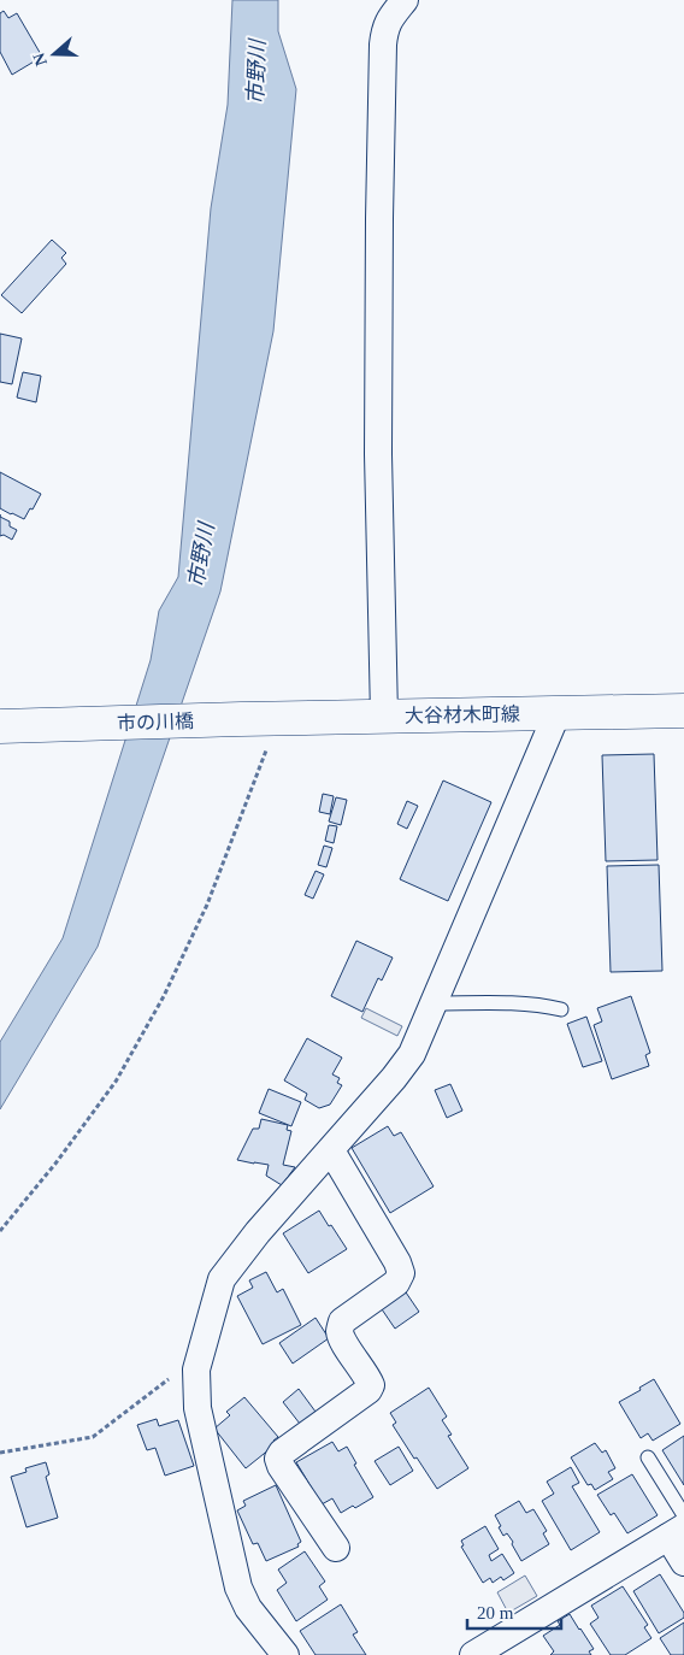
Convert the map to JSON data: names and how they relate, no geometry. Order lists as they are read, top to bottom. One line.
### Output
{"streets":{"main road":["大谷材木町線","市の川橋"]},"crossings":[["大谷材木町線","市の川橋"]],"water":["市野川"],"scale_bar":"20 m","north":"left"}
